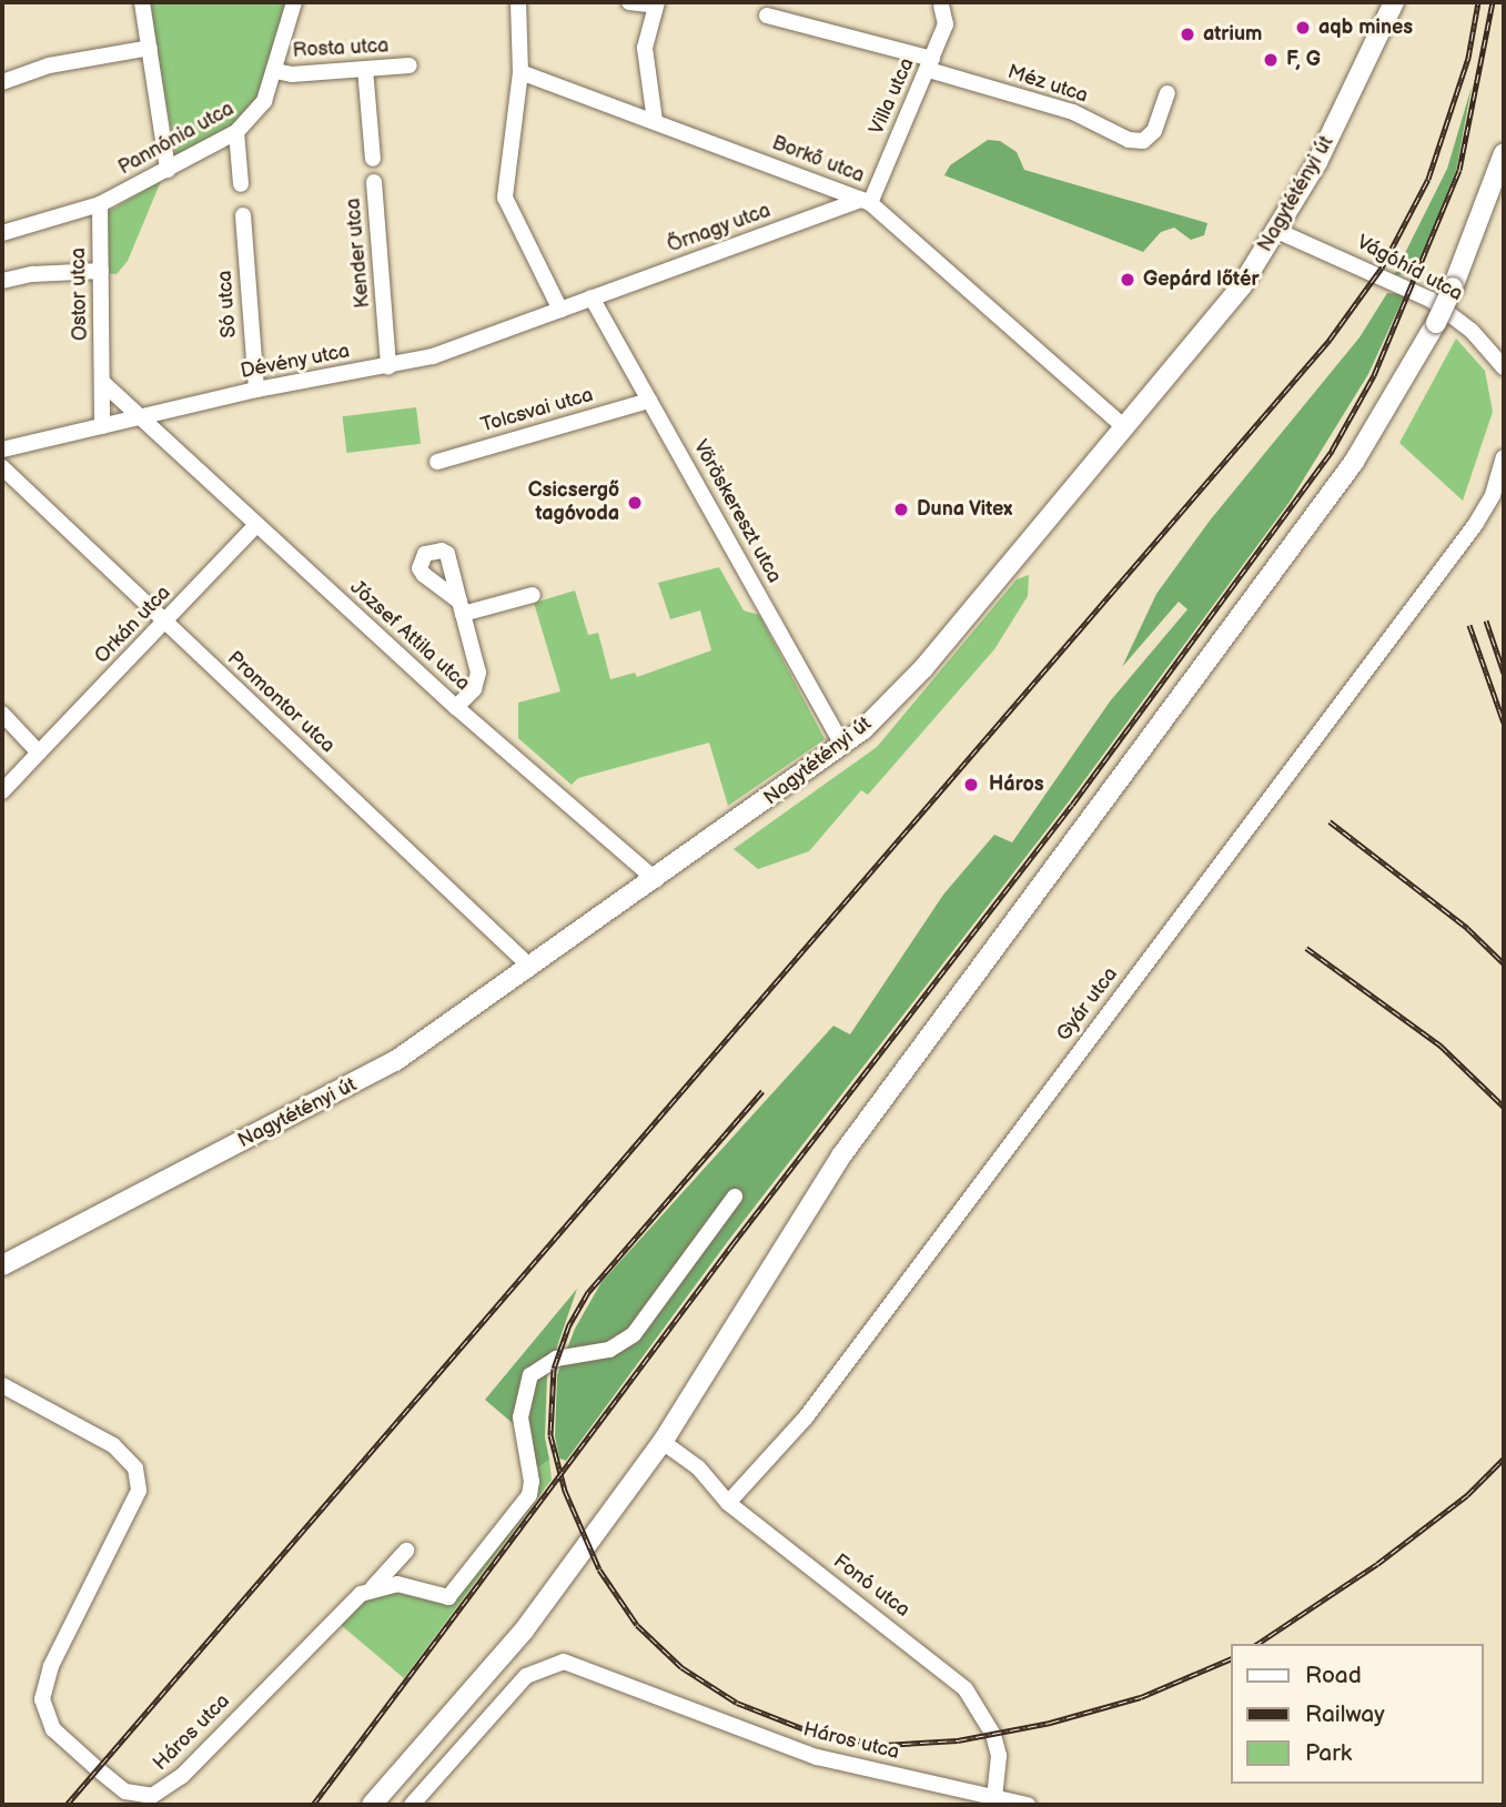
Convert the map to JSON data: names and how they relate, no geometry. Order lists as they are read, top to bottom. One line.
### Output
{"streets":{"main road":["Nagytétényi út"],"street":["Rosta utca","Méz utca","Villa utca","Pannónia utca","Borkő utca","Őrnagy utca","Kender utca","Vágóhíd utca","Ostor utca","Só utca","Dévény utca","Tolcsvai utca","Vöröskereszt utca","Orkán utca","József Attila utca","Promontor utca","Gyár utca","Fonó utca","Háros utca"]},"crossings":[["Rosta utca","Pannónia utca"],["Méz utca","Villa utca"],["Villa utca","Borkő utca"],["Villa utca","Őrnagy utca"],["Pannónia utca","Ostor utca"],["Borkő utca","Nagytétényi út"],["Borkő utca","Őrnagy utca"],["Nagytétényi út","Vágóhíd utca"],["Nagytétényi út","Vöröskereszt utca"],["Nagytétényi út","József Attila utca"],["Nagytétényi út","Promontor utca"],["Őrnagy utca","Dévény utca"],["Őrnagy utca","Vöröskereszt utca"],["Kender utca","Dévény utca"],["Ostor utca","Dévény utca"],["Só utca","Dévény utca"],["Dévény utca","Vöröskereszt utca"],["Dévény utca","József Attila utca"],["Tolcsvai utca","Vöröskereszt utca"],["Orkán utca","József Attila utca"],["Orkán utca","Promontor utca"],["Gyár utca","Fonó utca"],["Fonó utca","Háros utca"]],"places":["aqb mines","atrium","F, G","Gepárd lőtér","Csicsergő tagóvoda","Duna Vitex","Háros"],"legend":["Road","Railway","Park"]}
